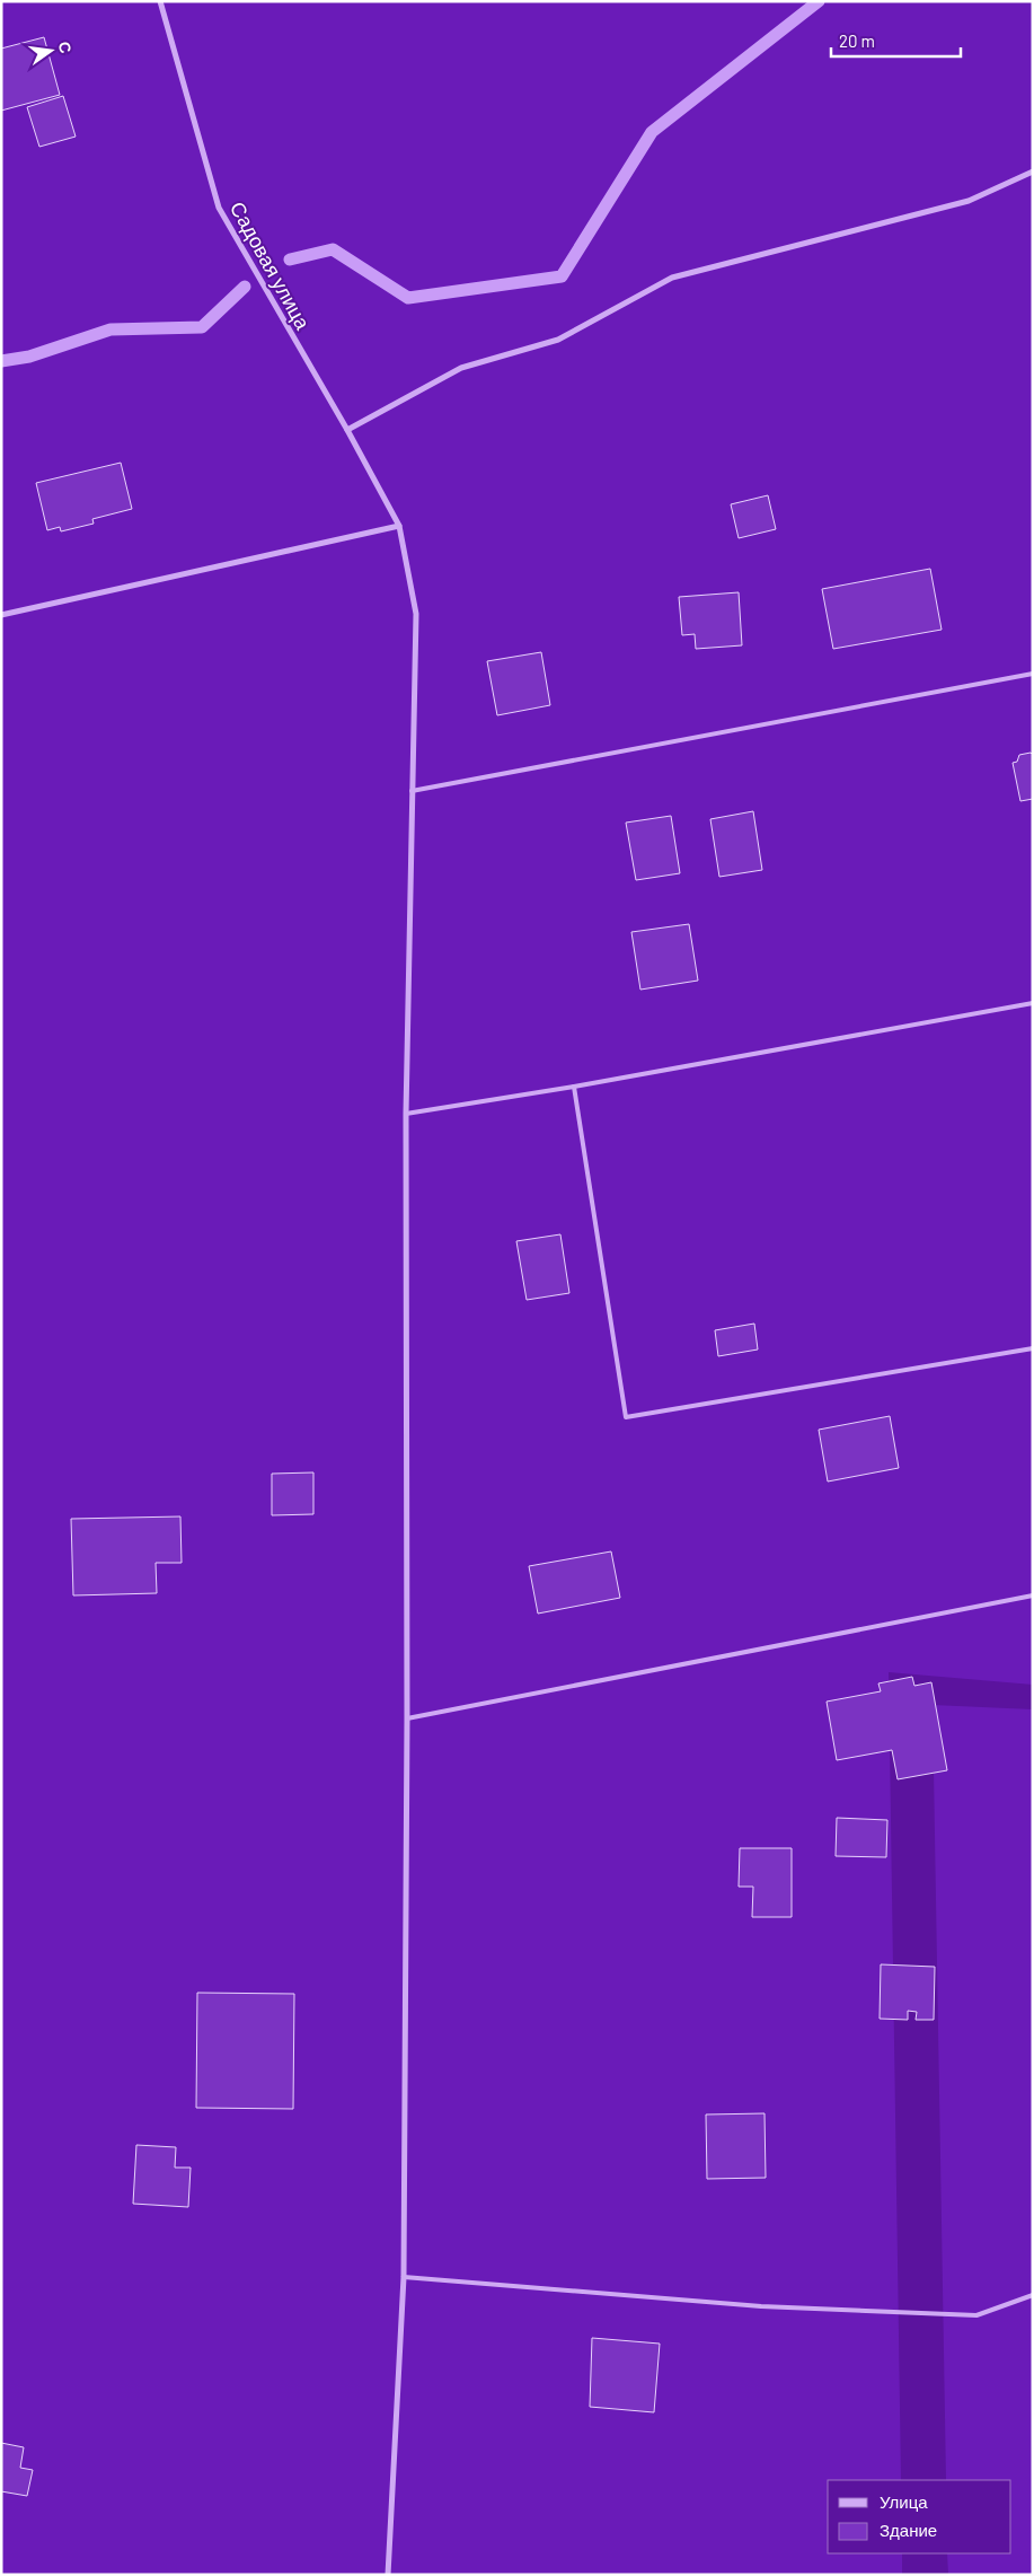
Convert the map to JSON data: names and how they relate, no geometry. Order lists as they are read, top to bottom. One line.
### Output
{"streets":{"street":["Садовая улица"]},"legend":["Улица","Здание"],"scale_bar":"20 m","north":"right"}
